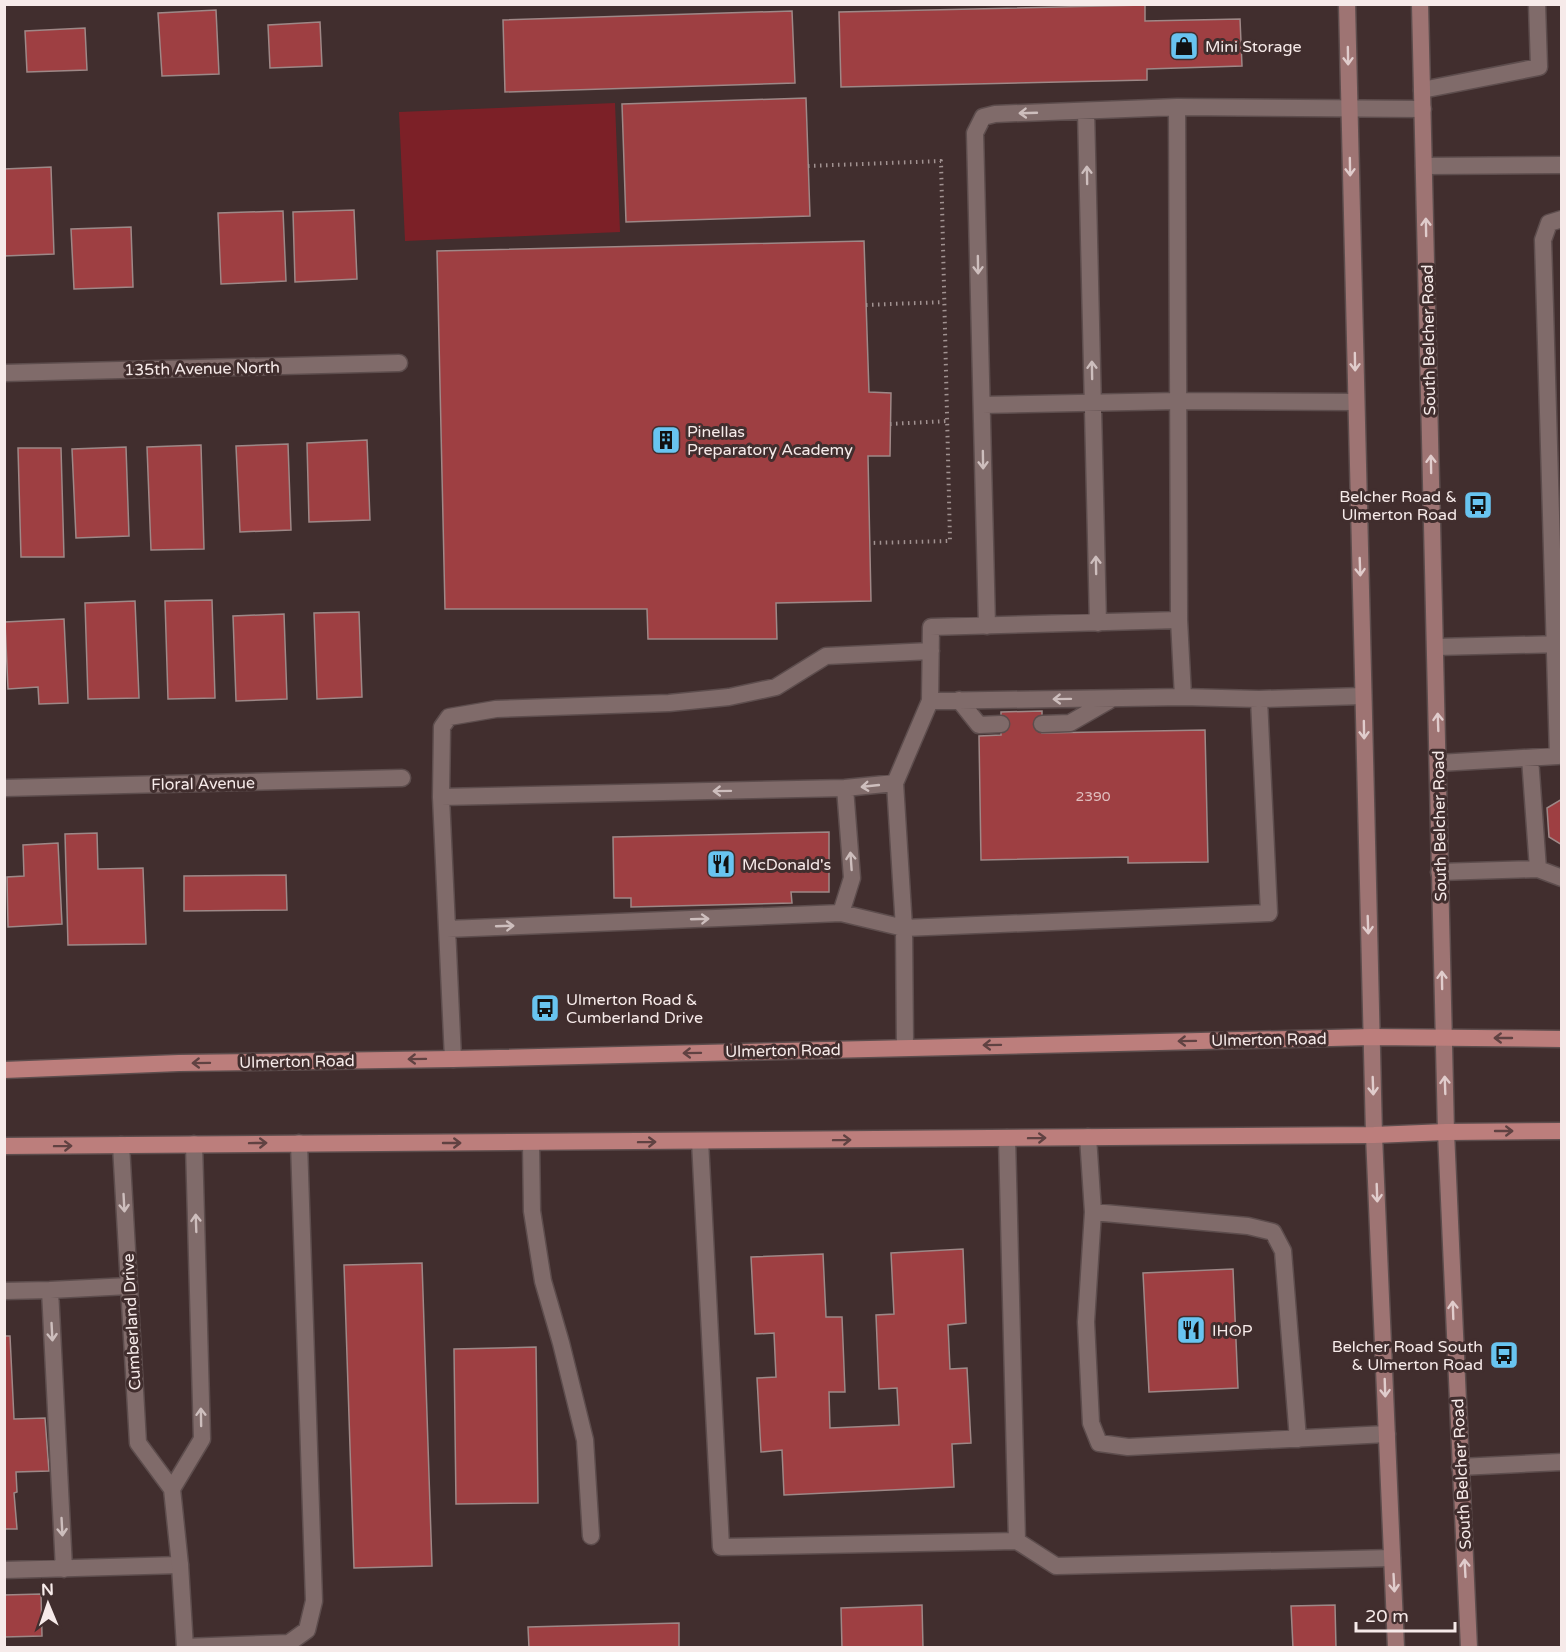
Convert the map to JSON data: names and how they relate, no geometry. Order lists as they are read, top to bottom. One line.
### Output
{"streets":{"main road":["South Belcher Road","Ulmerton Road"],"street":["135th Avenue North","Floral Avenue","Cumberland Drive"]},"crossings":[["South Belcher Road","Ulmerton Road"]],"places":{"shop":["Mini Storage"],"building":["Pinellas Preparatory Academy"],"bus stop":["Belcher Road & Ulmerton Road","Ulmerton Road & Cumberland Drive","Belcher Road South & Ulmerton Road"],"restaurant":["McDonald's","IHOP"]},"house_numbers":["2390"],"scale_bar":"20 m","north":"top"}
